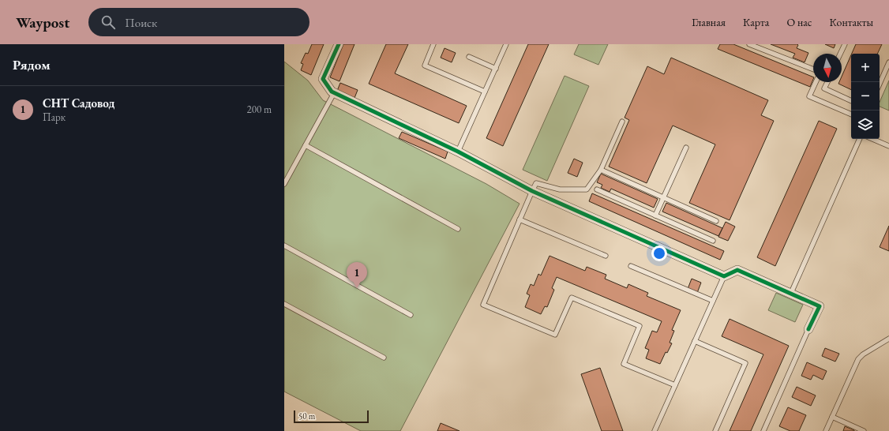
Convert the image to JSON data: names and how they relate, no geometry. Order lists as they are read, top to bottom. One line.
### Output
{"scale_bar":"50 m","north":"bottom","page":{"header":"Waypost","search":"Поиск","nav":["Главная","Карта","О нас","Контакты"],"heading":"Рядом","map_buttons":["+","−"],"list":[{"mark":"1","name":"СНТ Садовод","note":"Парк","value":"200 m"}],"pins":"1","scale":"50 m"}}
